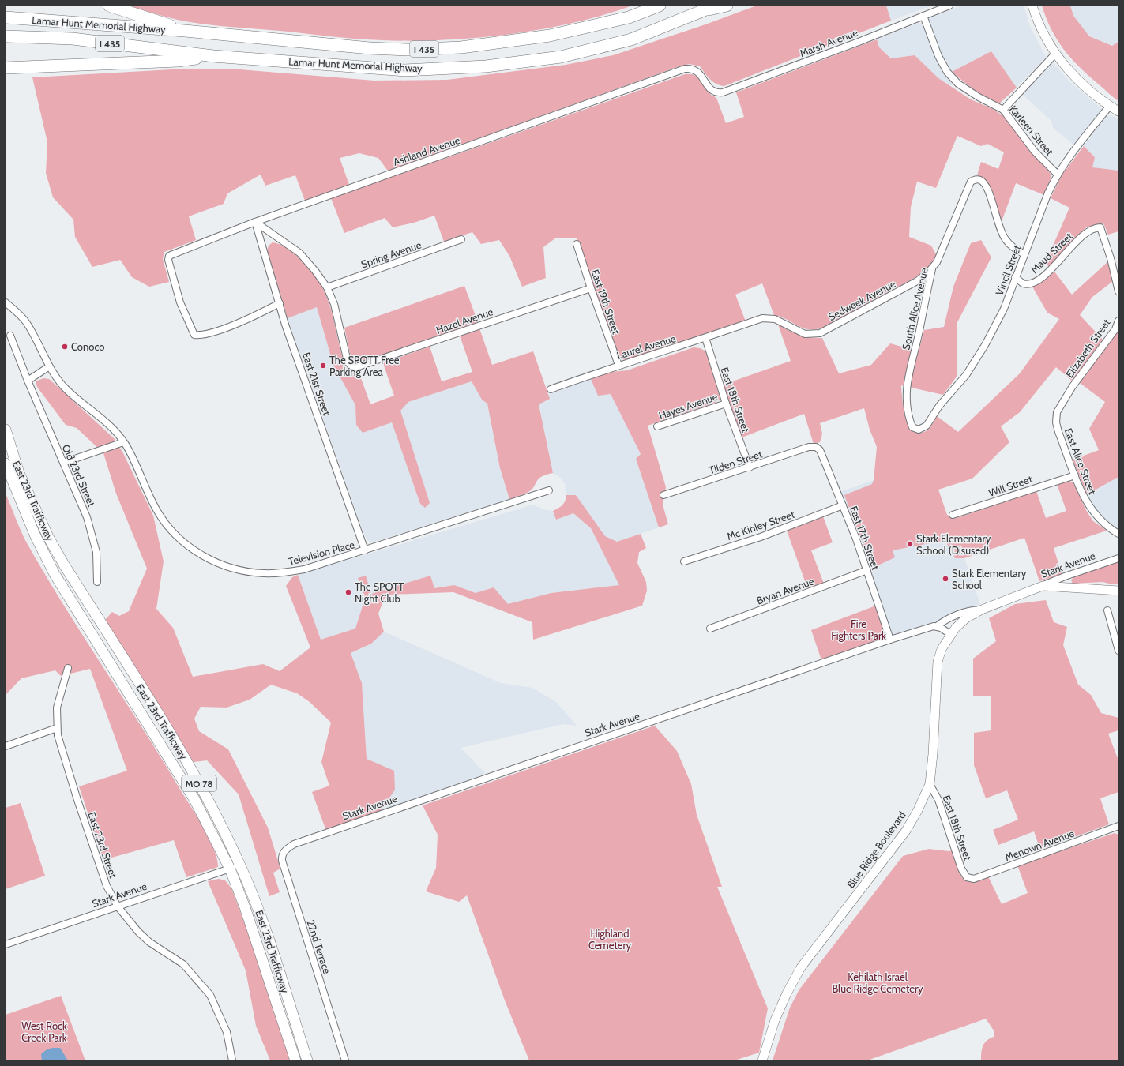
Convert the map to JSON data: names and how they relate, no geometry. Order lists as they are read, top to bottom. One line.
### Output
{"streets":{"highway":["Lamar Hunt Memorial Highway","I 435"],"main road":["East 23rd Trafficway","Stark Avenue","MO 78","Blue Ridge Boulevard"],"street":["Marsh Avenue","Karleen Street","Ashland Avenue","Maud Street","Spring Avenue","Vincil Street","Sedweek Avenue","East 19th Street","South Alice Avenue","Hazel Avenue","Laurel Avenue","Elizabeth Street","East 21st Street","East 18th Street","Hayes Avenue","East Alice Street","Tilden Street","Old 23rd Street","Will Street","Mc Kinley Street","East 17th Street","Television Place","Bryan Avenue","East 23rd Street","Menown Avenue","22nd Terrace"]},"crossings":[["Marsh Avenue","Karleen Street"],["Marsh Avenue","Ashland Avenue"],["Karleen Street","Vincil Street"],["Ashland Avenue","East 21st Street"],["Maud Street","Vincil Street"],["Spring Avenue","Hazel Avenue"],["Vincil Street","South Alice Avenue"],["Sedweek Avenue","South Alice Avenue"],["Sedweek Avenue","Laurel Avenue"],["Sedweek Avenue","East 18th Street"],["East 19th Street","Hazel Avenue"],["East 19th Street","Laurel Avenue"],["Laurel Avenue","East 18th Street"],["Elizabeth Street","East Alice Street"],["East 21st Street","Television Place"],["East 18th Street","Hayes Avenue"],["East 18th Street","Tilden Street"],["East 18th Street","Menown Avenue"],["East 18th Street","Blue Ridge Boulevard"],["East Alice Street","Will Street"],["Tilden Street","East 17th Street"],["East 23rd Trafficway","Stark Avenue"],["Mc Kinley Street","East 17th Street"],["East 17th Street","Stark Avenue"],["East 17th Street","Bryan Avenue"],["Stark Avenue","East 23rd Street"],["Stark Avenue","Blue Ridge Boulevard"],["Stark Avenue","22nd Terrace"]],"parks":["Fire Fighters Park","Highland Cemetery","Kehilath Israel Blue Ridge Cemetery","West Rock Creek Park"],"places":["Conoco","The SPOTT Free Parking Area","Stark Elementary School (Disused)","Stark Elementary School","The SPOTT Night Club"]}
